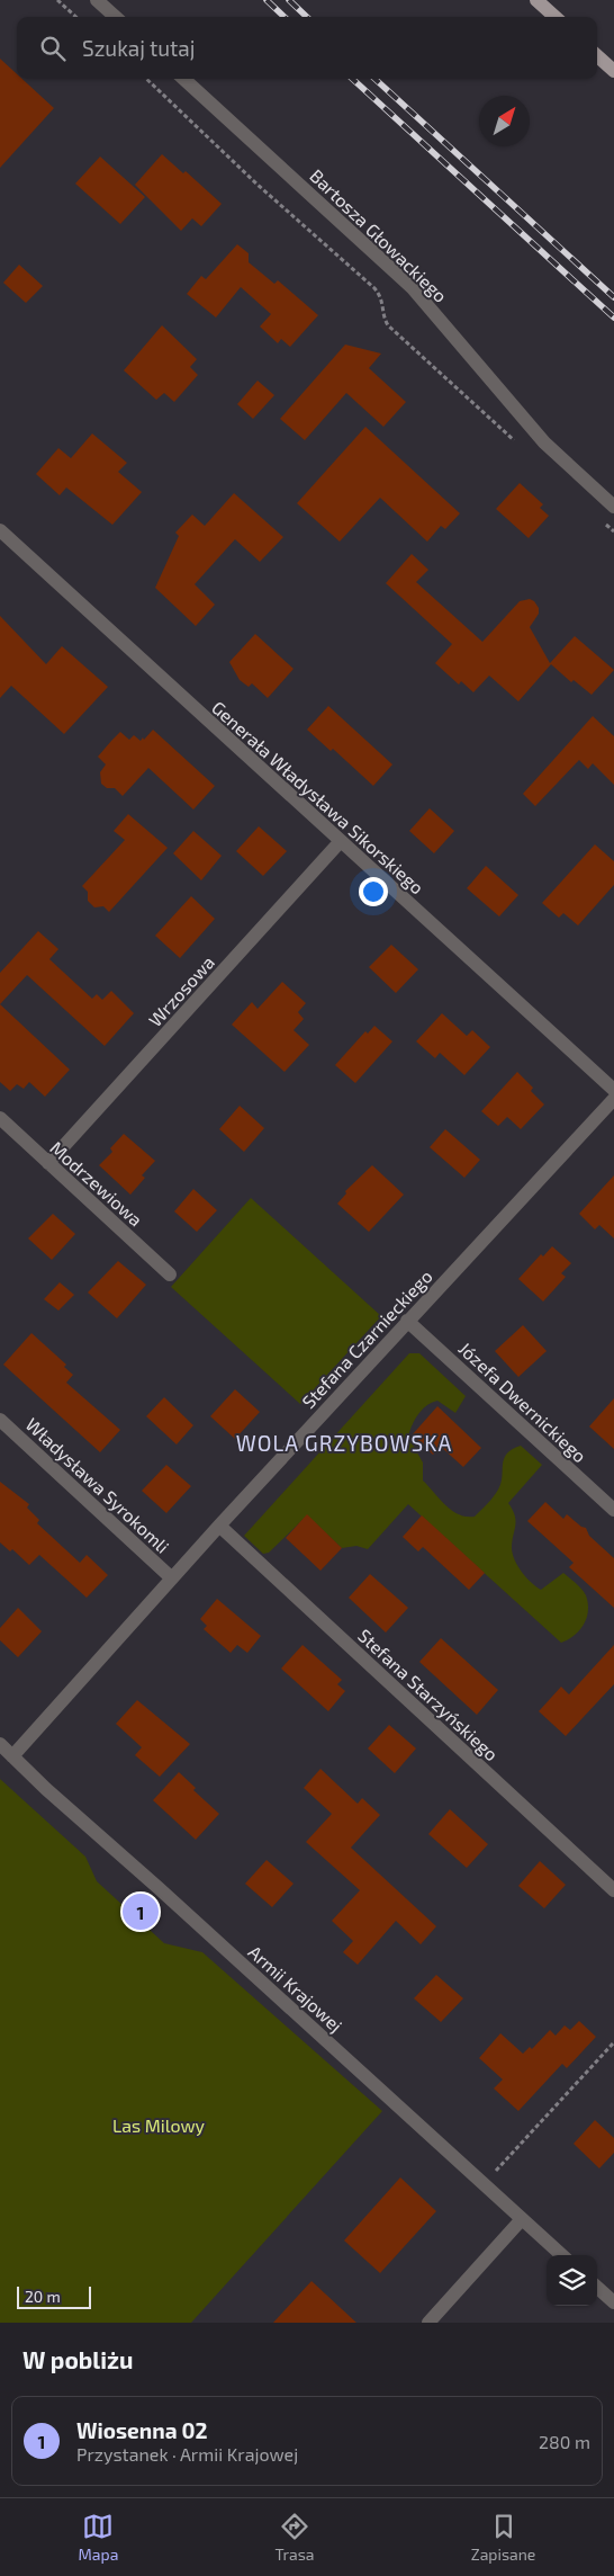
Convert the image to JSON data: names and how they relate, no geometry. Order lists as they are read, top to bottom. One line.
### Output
{"streets":{"street":["Bartosza Głowackiego","Generała Władysława Sikorskiego","Wrzosowa","Modrzewiowa","Stefana Czarnieckiego","Józefa Dwernickiego","Władysława Syrokomli","Stefana Starzyńskiego","Armii Krajowej"]},"crossings":[["Generała Władysława Sikorskiego","Wrzosowa"],["Wrzosowa","Modrzewiowa"],["Stefana Czarnieckiego","Józefa Dwernickiego"],["Stefana Czarnieckiego","Władysława Syrokomli"],["Stefana Czarnieckiego","Stefana Starzyńskiego"],["Stefana Czarnieckiego","Armii Krajowej"]],"districts":["WOLA GRZYBOWSKA"],"parks":["Las Milowy"],"scale_bar":"20 m","north":"top right","page":{"search":"Szukaj tutaj","pins":"1","scale":"20 m","heading":"W pobliżu","list":[{"mark":"1","name":"Wiosenna 02","note":"Przystanek · Armii Krajowej","value":"280 m"}],"nav":["Mapa","Trasa","Zapisane"]}}
